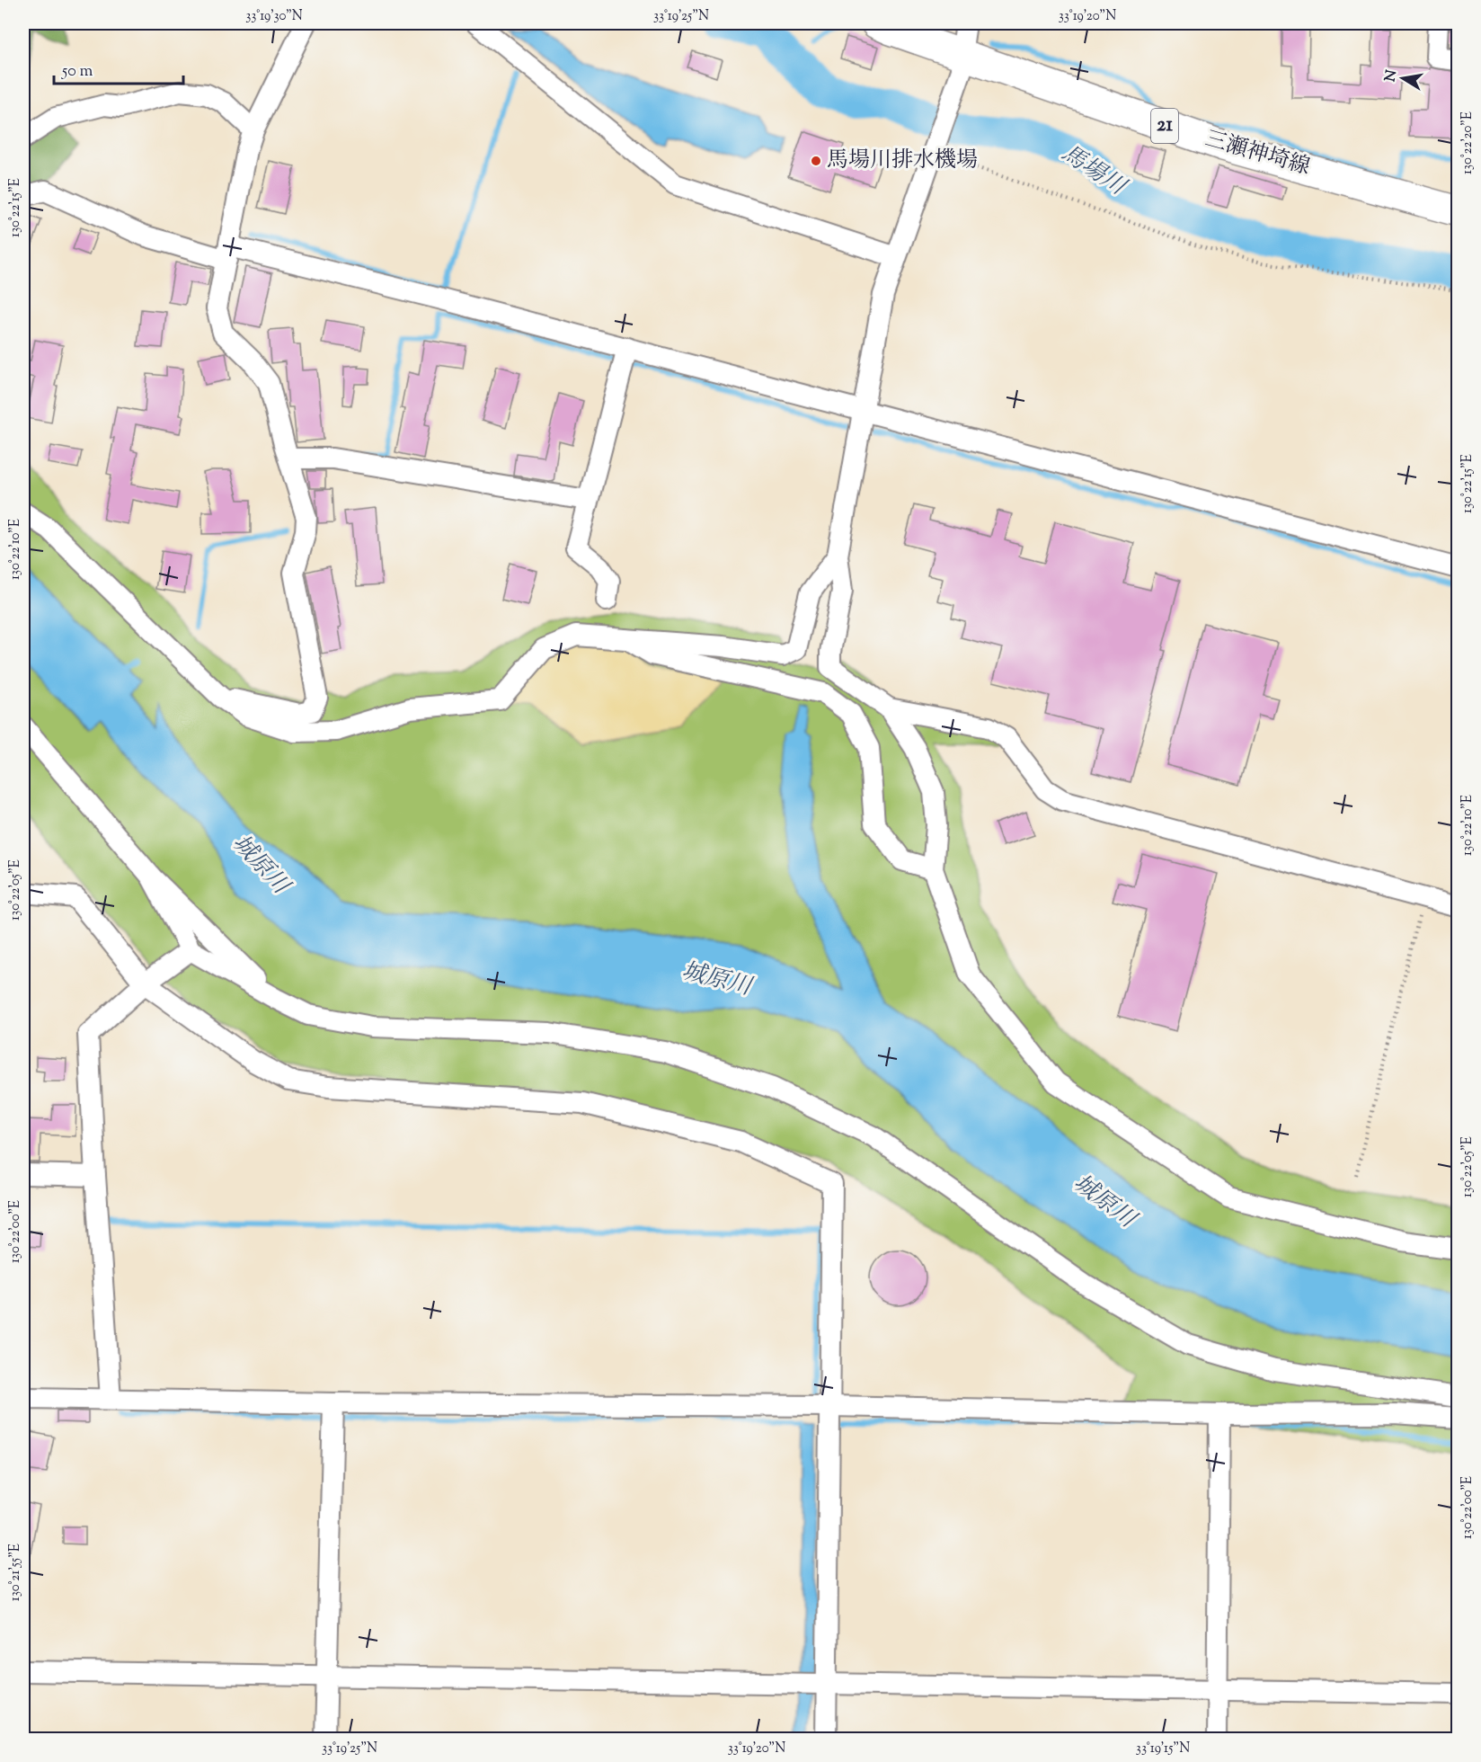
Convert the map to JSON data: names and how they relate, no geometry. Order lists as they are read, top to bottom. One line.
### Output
{"streets":{"main road":["21","三瀬神埼線"]},"water":["馬場川","城原川"],"places":["馬場川排水機場"],"scale_bar":"50 m","north":"left","coordinates":["33°19'30\"N","33°19'25\"N","33°19'20\"N","130°22'20\"E","130°22'15\"E","130°22'10\"E","130°22'05\"E","130°22'00\"E","130°21'55\"E","33°19'15\"N"]}
